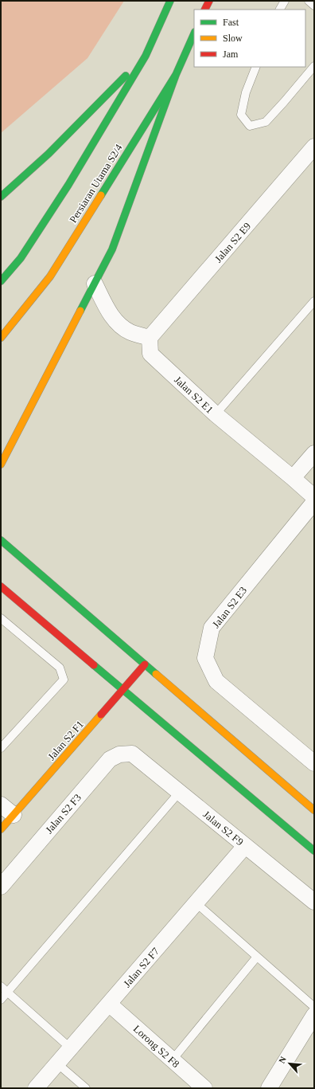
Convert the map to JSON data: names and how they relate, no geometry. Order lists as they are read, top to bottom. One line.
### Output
{"streets":{"main road":["Persiaran Utama S2/4","Jalan S2 F1"],"street":["Jalan S2 E9","Jalan S2 E1","Jalan S2 E3","Jalan S2 F3","Jalan S2 F9","Jalan S2 F7","Lorong S2 F8"]},"crossings":[["Jalan S2 E9","Jalan S2 E1"],["Jalan S2 F3","Jalan S2 F9"],["Jalan S2 F9","Jalan S2 F7"],["Jalan S2 F7","Lorong S2 F8"]],"legend":["Fast","Slow","Jam"],"north":"top left"}
